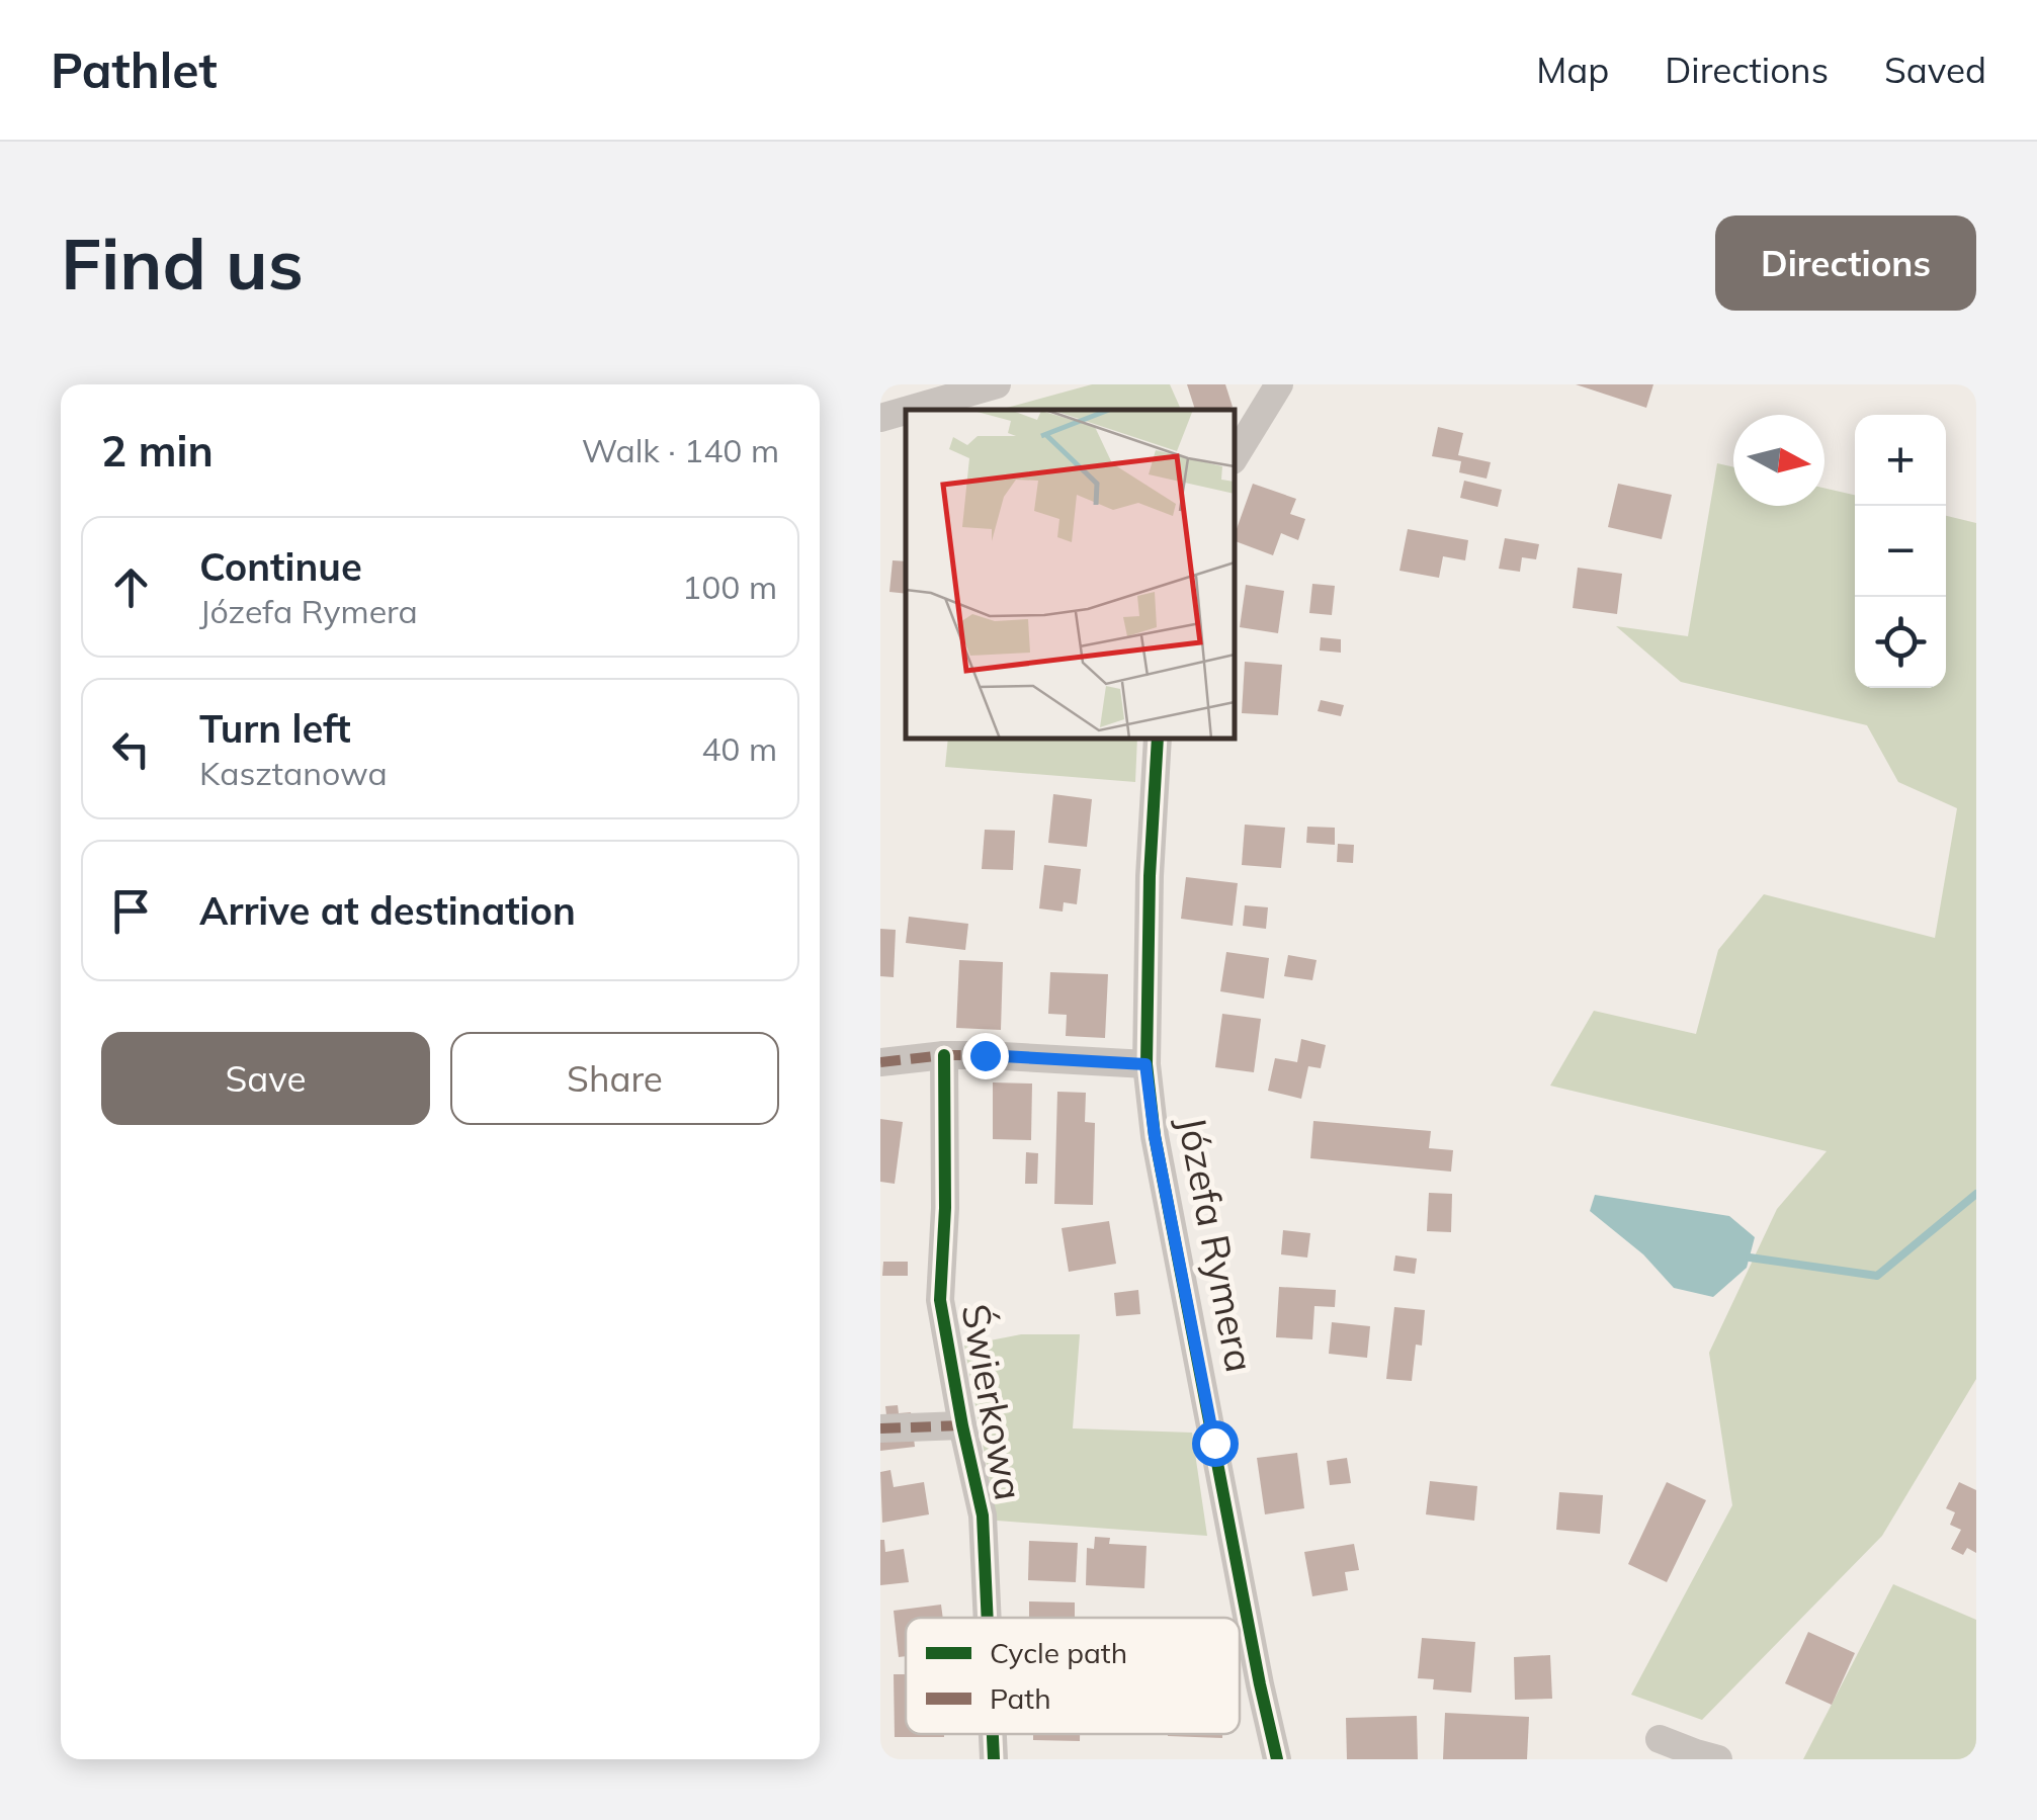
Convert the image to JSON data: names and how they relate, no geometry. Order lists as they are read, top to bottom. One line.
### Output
{"streets":{"street":["Józefa Rymera","Świerkowa"]},"legend":["Cycle path","Path"],"north":"right","page":{"header":"Pathlet","nav":["Map","Directions","Saved"],"buttons":["Directions",["Save","Share"]],"title":"Find us","heading":["2 min","Walk · 140 m"],"map_buttons":["+","−"],"list":[["Continue","Józefa Rymera","100 m"],["Turn left","Kasztanowa","40 m"],"Arrive at destination"]}}
